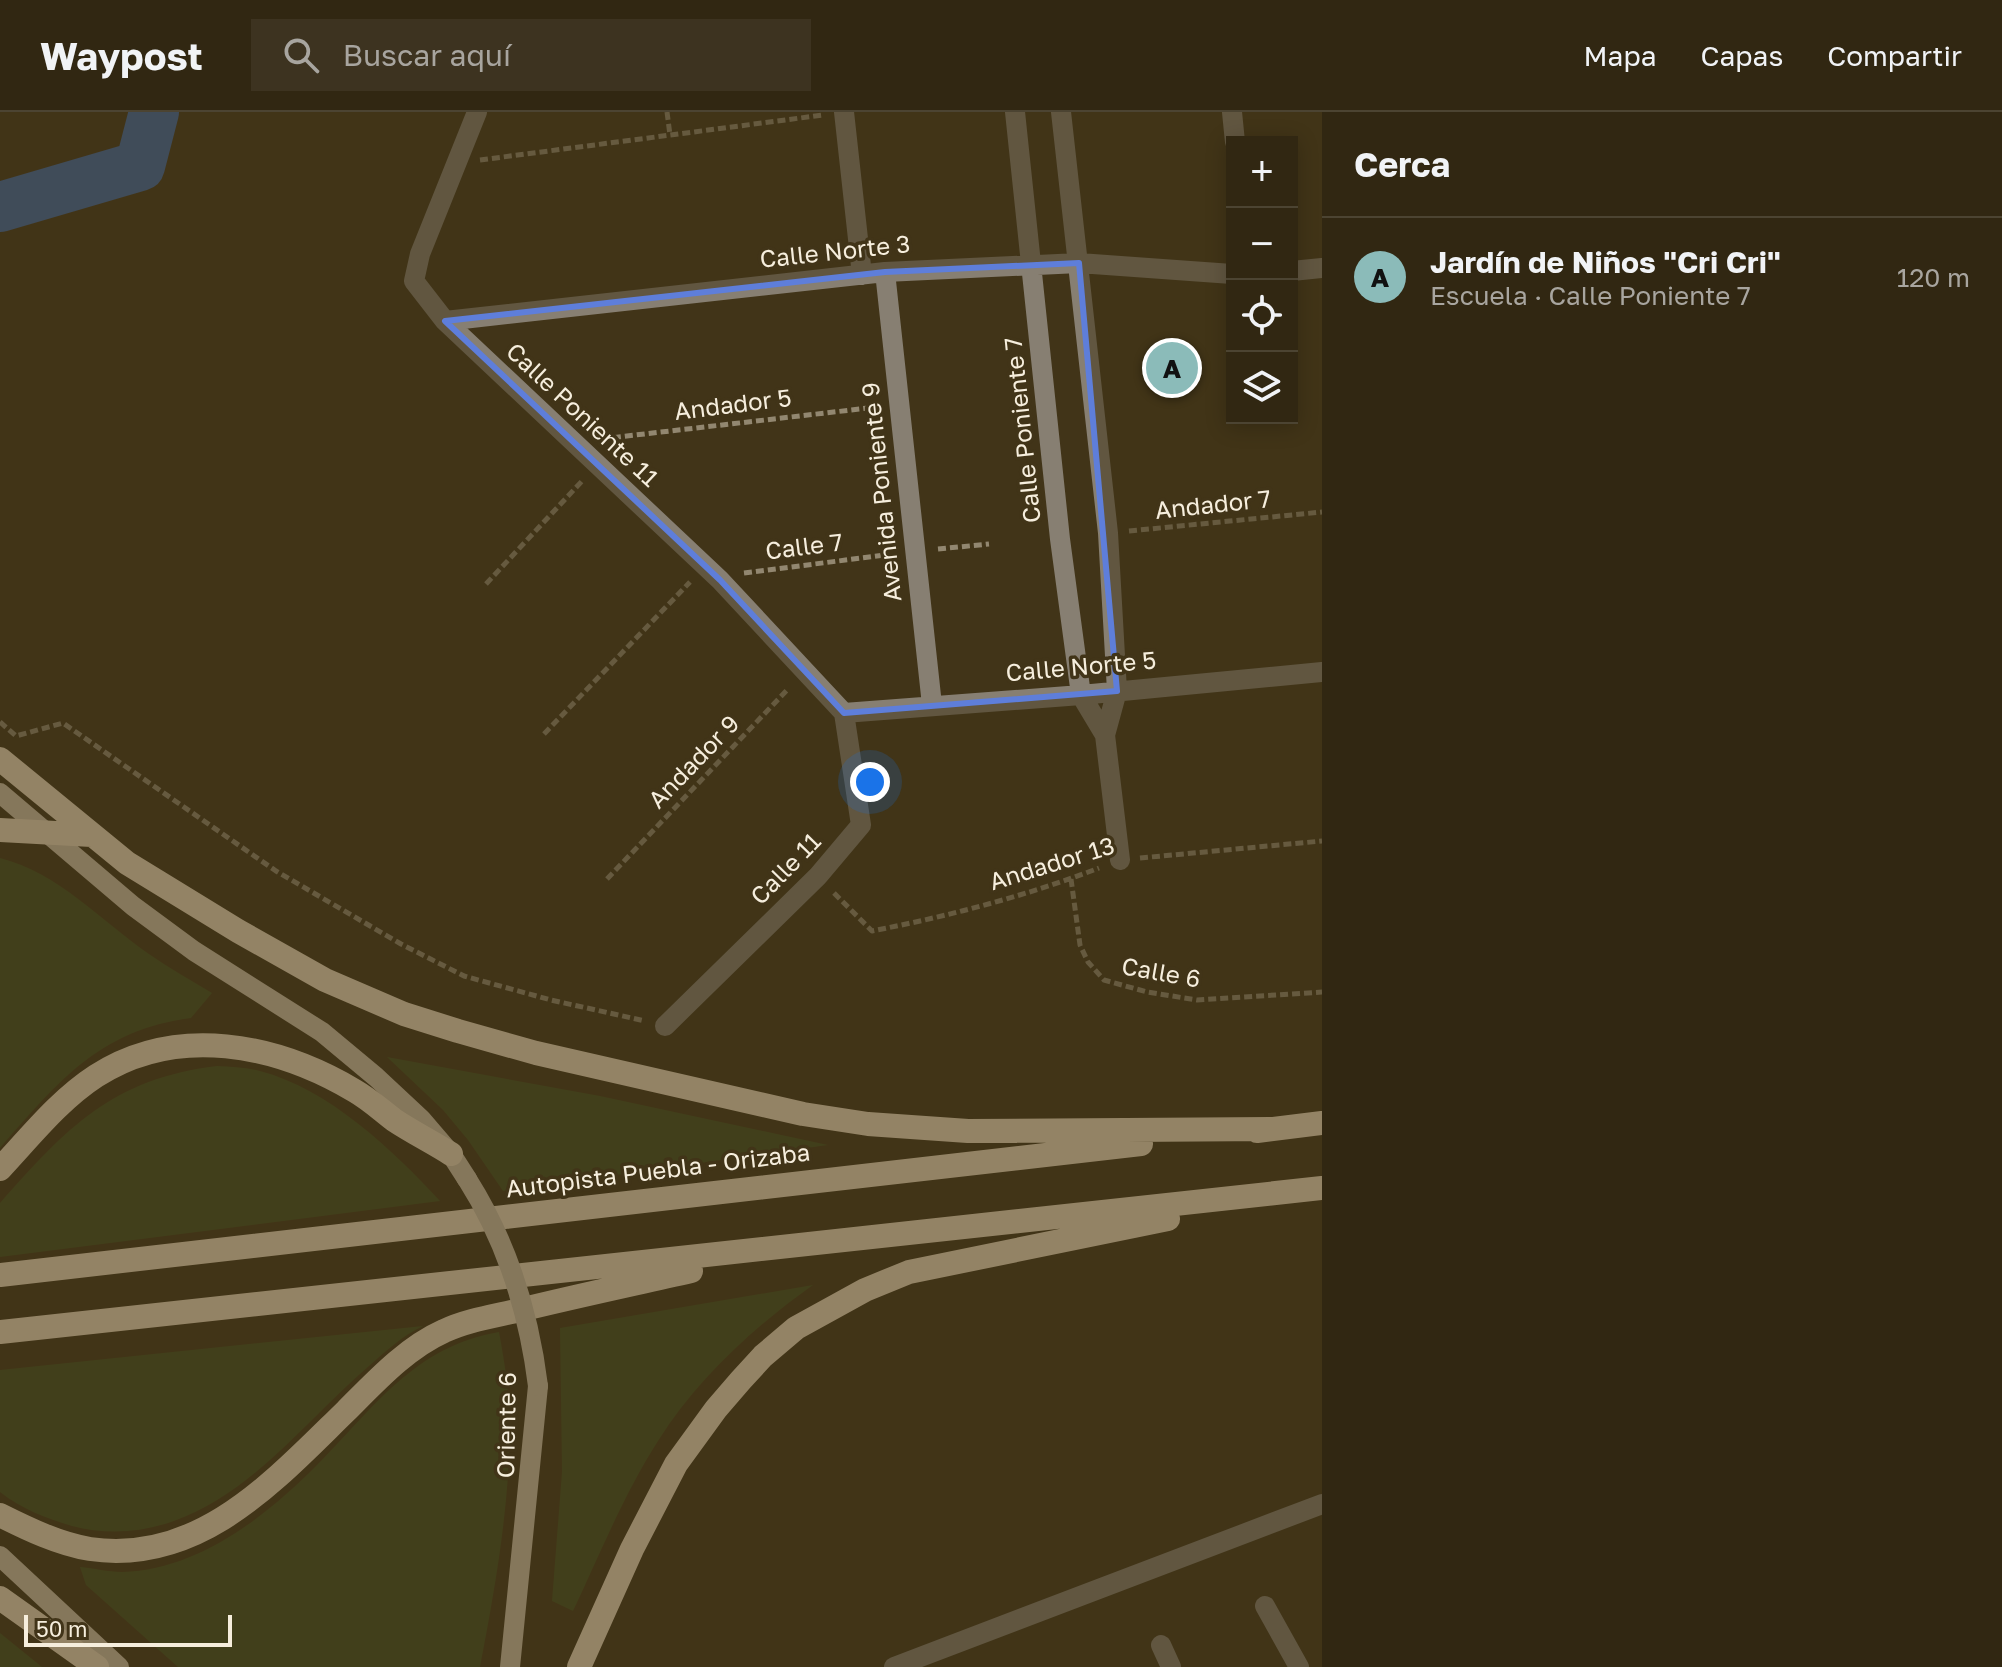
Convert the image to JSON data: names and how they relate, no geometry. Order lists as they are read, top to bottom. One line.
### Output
{"streets":{"highway":["Autopista Puebla - Orizaba"],"main road":["Oriente 6"],"street":["Calle Norte 3","Calle Poniente 11","Calle Poniente 7","Avenida Poniente 9","Calle Norte 5","Calle 11"],"path":["Andador 5","Andador 7","Calle 7","Andador 9","Andador 13","Calle 6"]},"crossings":[["Calle Norte 3","Calle Poniente 11"],["Calle Norte 3","Calle Poniente 7"],["Calle Norte 3","Avenida Poniente 9"],["Andador 5","Calle Poniente 11"],["Andador 5","Avenida Poniente 9"],["Calle Poniente 11","Calle 7"],["Calle Poniente 11","Calle Norte 5"],["Calle Poniente 11","Andador 9"],["Calle Poniente 11","Calle 11"],["Calle Poniente 7","Andador 7"],["Calle Poniente 7","Calle Norte 5"],["Calle Poniente 7","Andador 13"],["Avenida Poniente 9","Calle 7"],["Avenida Poniente 9","Calle Norte 5"],["Calle Norte 5","Calle 11"],["Andador 13","Calle 11"],["Andador 13","Calle 6"]],"scale_bar":"50 m","page":{"header":"Waypost","search":"Buscar aquí","nav":["Mapa","Capas","Compartir"],"heading":"Cerca","map_buttons":["+","−"],"list":[{"mark":"A","name":"Jardín de Niños \"Cri Cri\"","note":"Escuela · Calle Poniente 7","value":"120 m"}],"pins":"A","scale":"50 m"}}
